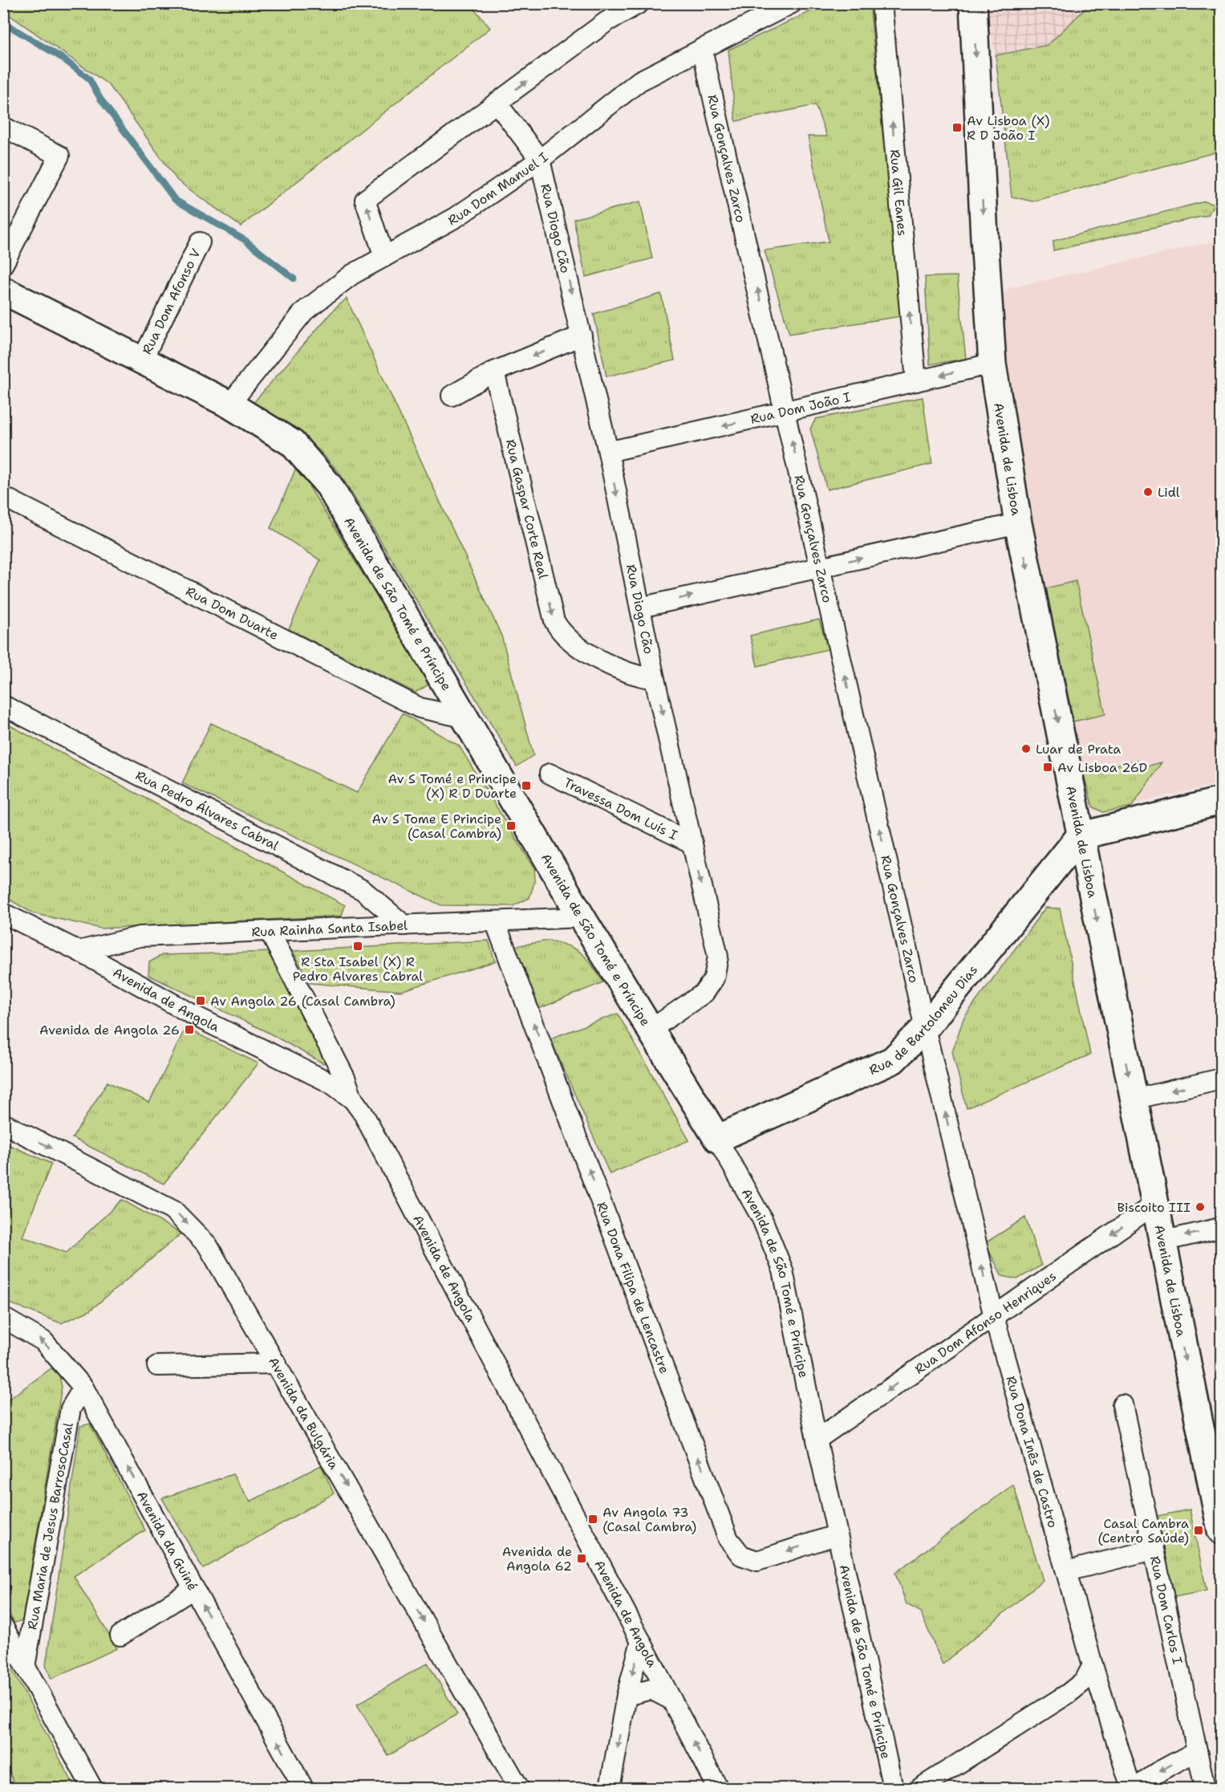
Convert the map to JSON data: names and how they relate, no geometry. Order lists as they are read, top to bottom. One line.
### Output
{"streets":{"street":["Rua Gonçalves Zarco","Rua Dom Manuel I","Rua Gil Eanes","Rua Diogo Cão","Rua Dom Afonso V","Rua Dom João I","Avenida de Lisboa","Rua Gaspar Corte Real","Avenida de São Tomé e Príncipe","Rua Dom Duarte","Travessa Dom Luís I","Rua Pedro Álvares Cabral","Rua Rainha Santa Isabel","Avenida de Angola","Rua de Bartolomeu Dias","Rua Dona Filipa de Lencastre","Rua Dom Afonso Henriques","Avenida da Bulgária","Rua Dona Inês de Castro","Rua Maria de Jesus BarrosoCasal","Avenida da Guiné","Rua Dom Carlos I"]},"crossings":[["Rua Gonçalves Zarco","Rua Dom Manuel I"],["Rua Gonçalves Zarco","Rua Dom João I"],["Rua Gonçalves Zarco","Rua de Bartolomeu Dias"],["Rua Gonçalves Zarco","Rua Dona Inês de Castro"],["Rua Dom Manuel I","Rua Diogo Cão"],["Rua Dom Manuel I","Avenida de São Tomé e Príncipe"],["Rua Gil Eanes","Rua Dom João I"],["Rua Diogo Cão","Rua Dom João I"],["Rua Diogo Cão","Rua Gaspar Corte Real"],["Rua Diogo Cão","Avenida de São Tomé e Príncipe"],["Rua Diogo Cão","Travessa Dom Luís I"],["Rua Dom Afonso V","Avenida de São Tomé e Príncipe"],["Rua Dom João I","Avenida de Lisboa"],["Avenida de Lisboa","Rua de Bartolomeu Dias"],["Avenida de Lisboa","Rua Dom Afonso Henriques"],["Avenida de São Tomé e Príncipe","Rua Dom Duarte"],["Avenida de São Tomé e Príncipe","Rua Rainha Santa Isabel"],["Avenida de São Tomé e Príncipe","Rua de Bartolomeu Dias"],["Avenida de São Tomé e Príncipe","Rua Dona Filipa de Lencastre"],["Avenida de São Tomé e Príncipe","Rua Dom Afonso Henriques"],["Rua Pedro Álvares Cabral","Rua Rainha Santa Isabel"],["Rua Rainha Santa Isabel","Avenida de Angola"],["Rua Rainha Santa Isabel","Rua Dona Filipa de Lencastre"],["Rua de Bartolomeu Dias","Rua Dona Inês de Castro"],["Rua Dom Afonso Henriques","Rua Dona Inês de Castro"],["Rua Maria de Jesus BarrosoCasal","Avenida da Guiné"]],"one_way":["Rua Gonçalves Zarco","Rua Gil Eanes","Rua Diogo Cão","Avenida de Lisboa","Rua Gaspar Corte Real","Rua Dona Filipa de Lencastre","Rua Dom Afonso Henriques","Avenida da Bulgária","Rua Dona Inês de Castro","Avenida da Guiné"],"places":{"transit":["Av Lisboa (X) R D João I","Av Lisboa 26D","Av S Tomé e Principe (X) R D Duarte","Av S Tome E Principe (Casal Cambra)","R Sta Isabel (X) R Pedro Alvares Cabral","Av Angola 26 (Casal Cambra)","Avenida de Angola 26","Av Angola 73 (Casal Cambra)","Casal Cambra (Centro Saúde)","Avenida de Angola 62"],"other":["Lidl","Luar de Prata","Biscoito III"]}}
